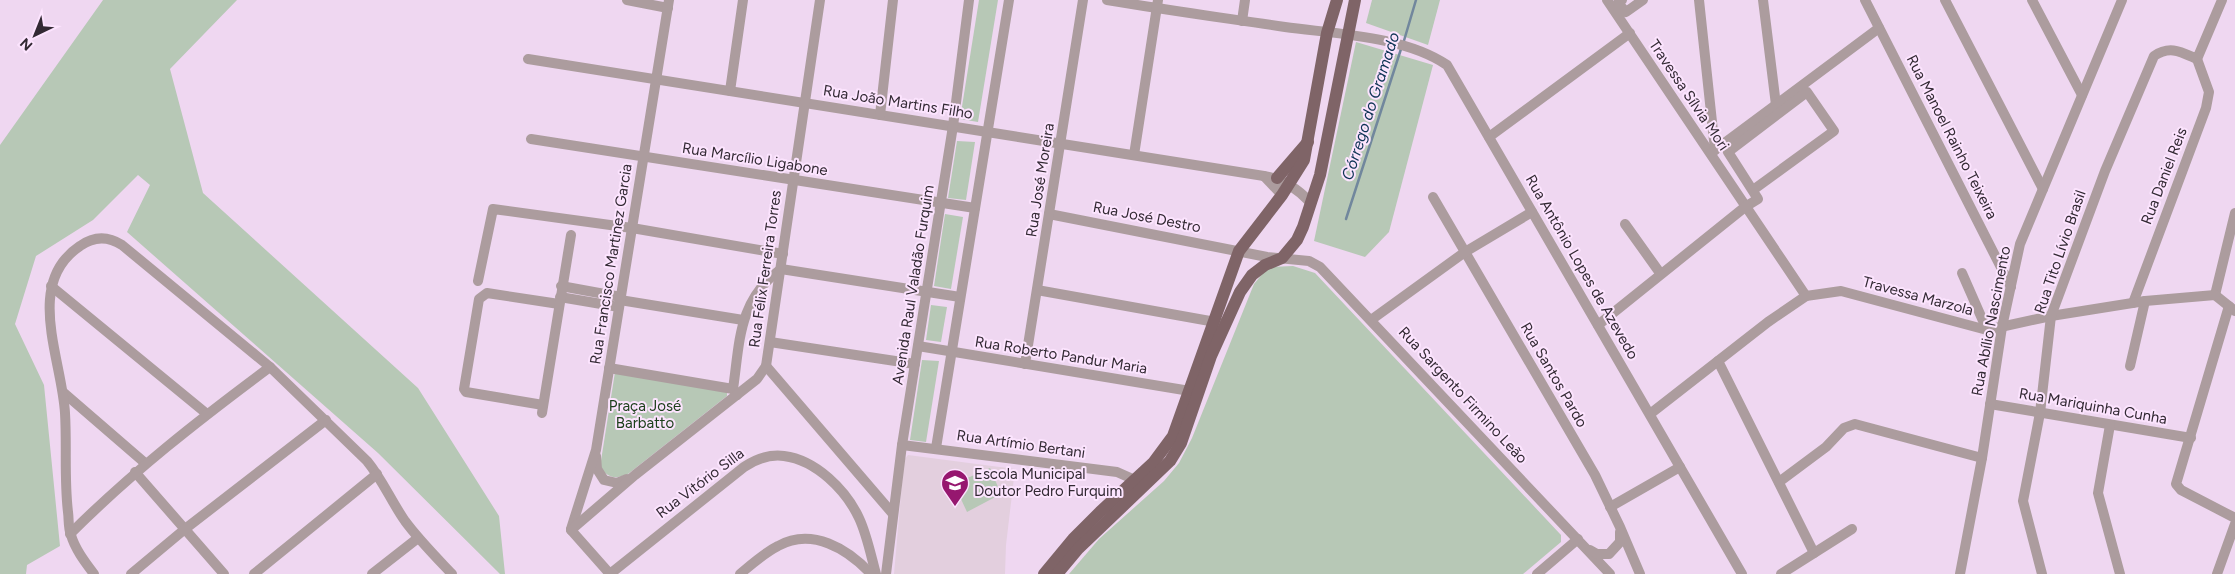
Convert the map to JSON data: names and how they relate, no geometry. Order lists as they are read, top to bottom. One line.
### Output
{"streets":{"street":["Travessa Sílvia Mori","Rua João Martins Filho","Rua Manoel Rainho Teixeira","Rua Marcílio Ligabone","Rua Daniel Reis","Rua José Moreira","Rua José Destro","Rua Tito Lívio Brasil","Rua Francisco Martinez Garcia","Rua Antônio Lopes de Azevedo","Rua Félix Ferreira Torres","Avenida Raul Valadão Furquim","Travessa Marzola","Rua Abílio Nascimento","Rua Roberto Pandur Maria","Rua Santos Pardo","Rua Sargento Firmino Leão","Rua Mariquinha Cunha","Rua Artímio Bertani","Rua Vitório Silla"]},"crossings":[["Travessa Sílvia Mori","Travessa Marzola"],["Rua João Martins Filho","Rua José Moreira"],["Rua João Martins Filho","Rua Francisco Martinez Garcia"],["Rua João Martins Filho","Rua Félix Ferreira Torres"],["Rua João Martins Filho","Avenida Raul Valadão Furquim"],["Rua Manoel Rainho Teixeira","Rua Abílio Nascimento"],["Rua Marcílio Ligabone","Rua Francisco Martinez Garcia"],["Rua Marcílio Ligabone","Rua Félix Ferreira Torres"],["Rua Marcílio Ligabone","Avenida Raul Valadão Furquim"],["Rua Daniel Reis","Rua Tito Lívio Brasil"],["Rua Daniel Reis","Travessa Marzola"],["Rua José Moreira","Rua José Destro"],["Rua José Moreira","Rua Roberto Pandur Maria"],["Rua José Destro","Rua Sargento Firmino Leão"],["Rua Tito Lívio Brasil","Travessa Marzola"],["Rua Tito Lívio Brasil","Rua Mariquinha Cunha"],["Rua Antônio Lopes de Azevedo","Travessa Marzola"],["Rua Félix Ferreira Torres","Avenida Raul Valadão Furquim"],["Avenida Raul Valadão Furquim","Rua Roberto Pandur Maria"],["Avenida Raul Valadão Furquim","Rua Artímio Bertani"],["Travessa Marzola","Rua Abílio Nascimento"],["Rua Abílio Nascimento","Rua Mariquinha Cunha"]],"water":["Córrego do Gramado"],"parks":["Praça José Barbatto"],"places":{"school or university":["Escola Municipal Doutor Pedro Furquim"]},"north":"bottom left"}
